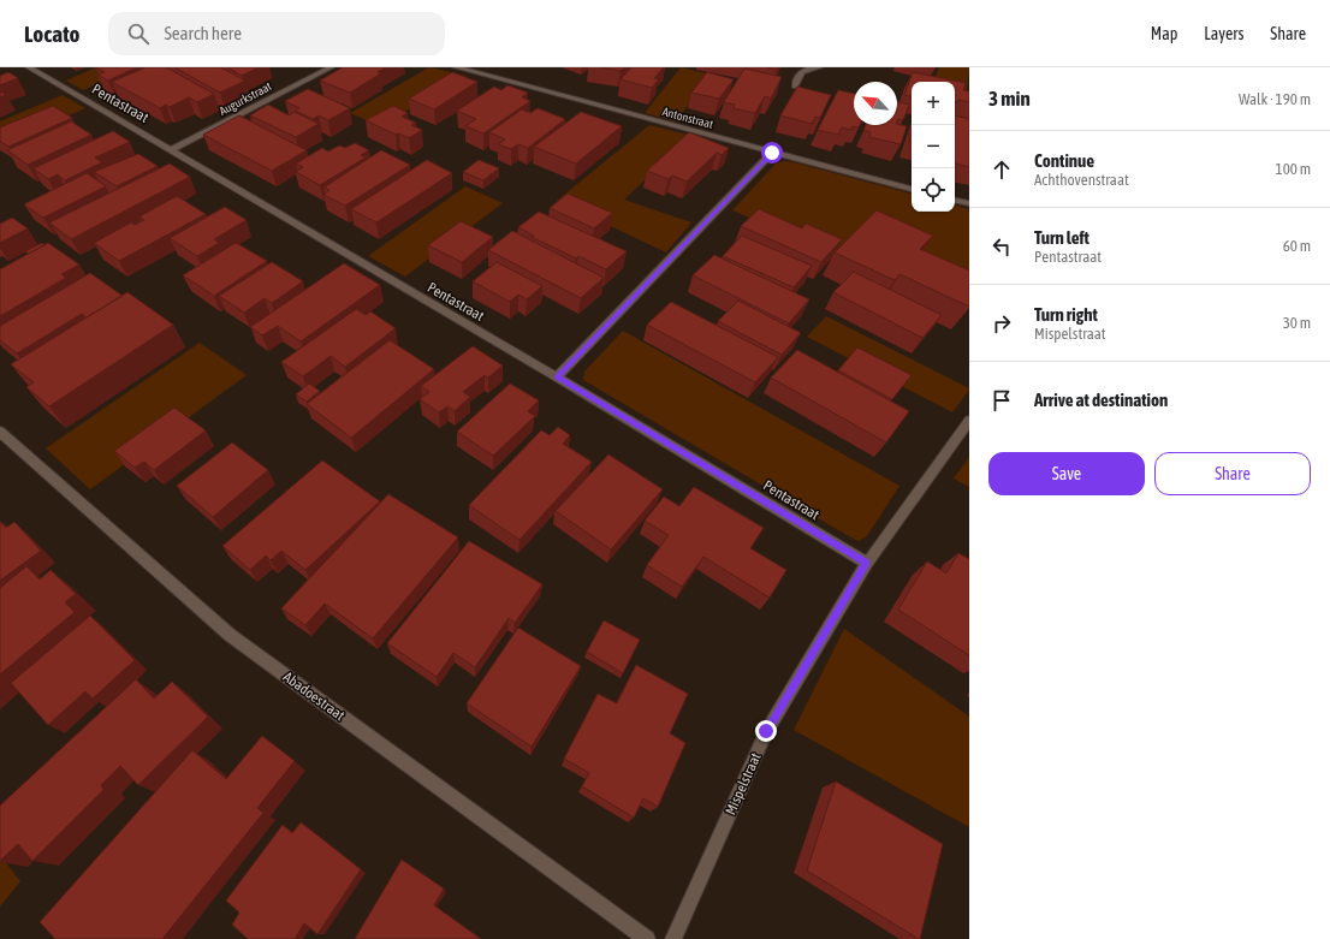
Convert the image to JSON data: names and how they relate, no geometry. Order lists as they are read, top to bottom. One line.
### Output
{"streets":{"street":["Augurkstraat","Pentastraat","Antonstraat","Abadoestraat","Mispelstraat"]},"crossings":[["Augurkstraat","Pentastraat"],["Pentastraat","Mispelstraat"]],"north":"top left","page":{"header":"Locato","search":"Search here","nav":["Map","Layers","Share"],"heading":["3 min","Walk · 190 m"],"map_buttons":["+","−"],"list":[["Continue","Achthovenstraat","100 m"],["Turn left","Pentastraat","60 m"],["Turn right","Mispelstraat","30 m"],"Arrive at destination"],"buttons":["Save","Share"]}}
